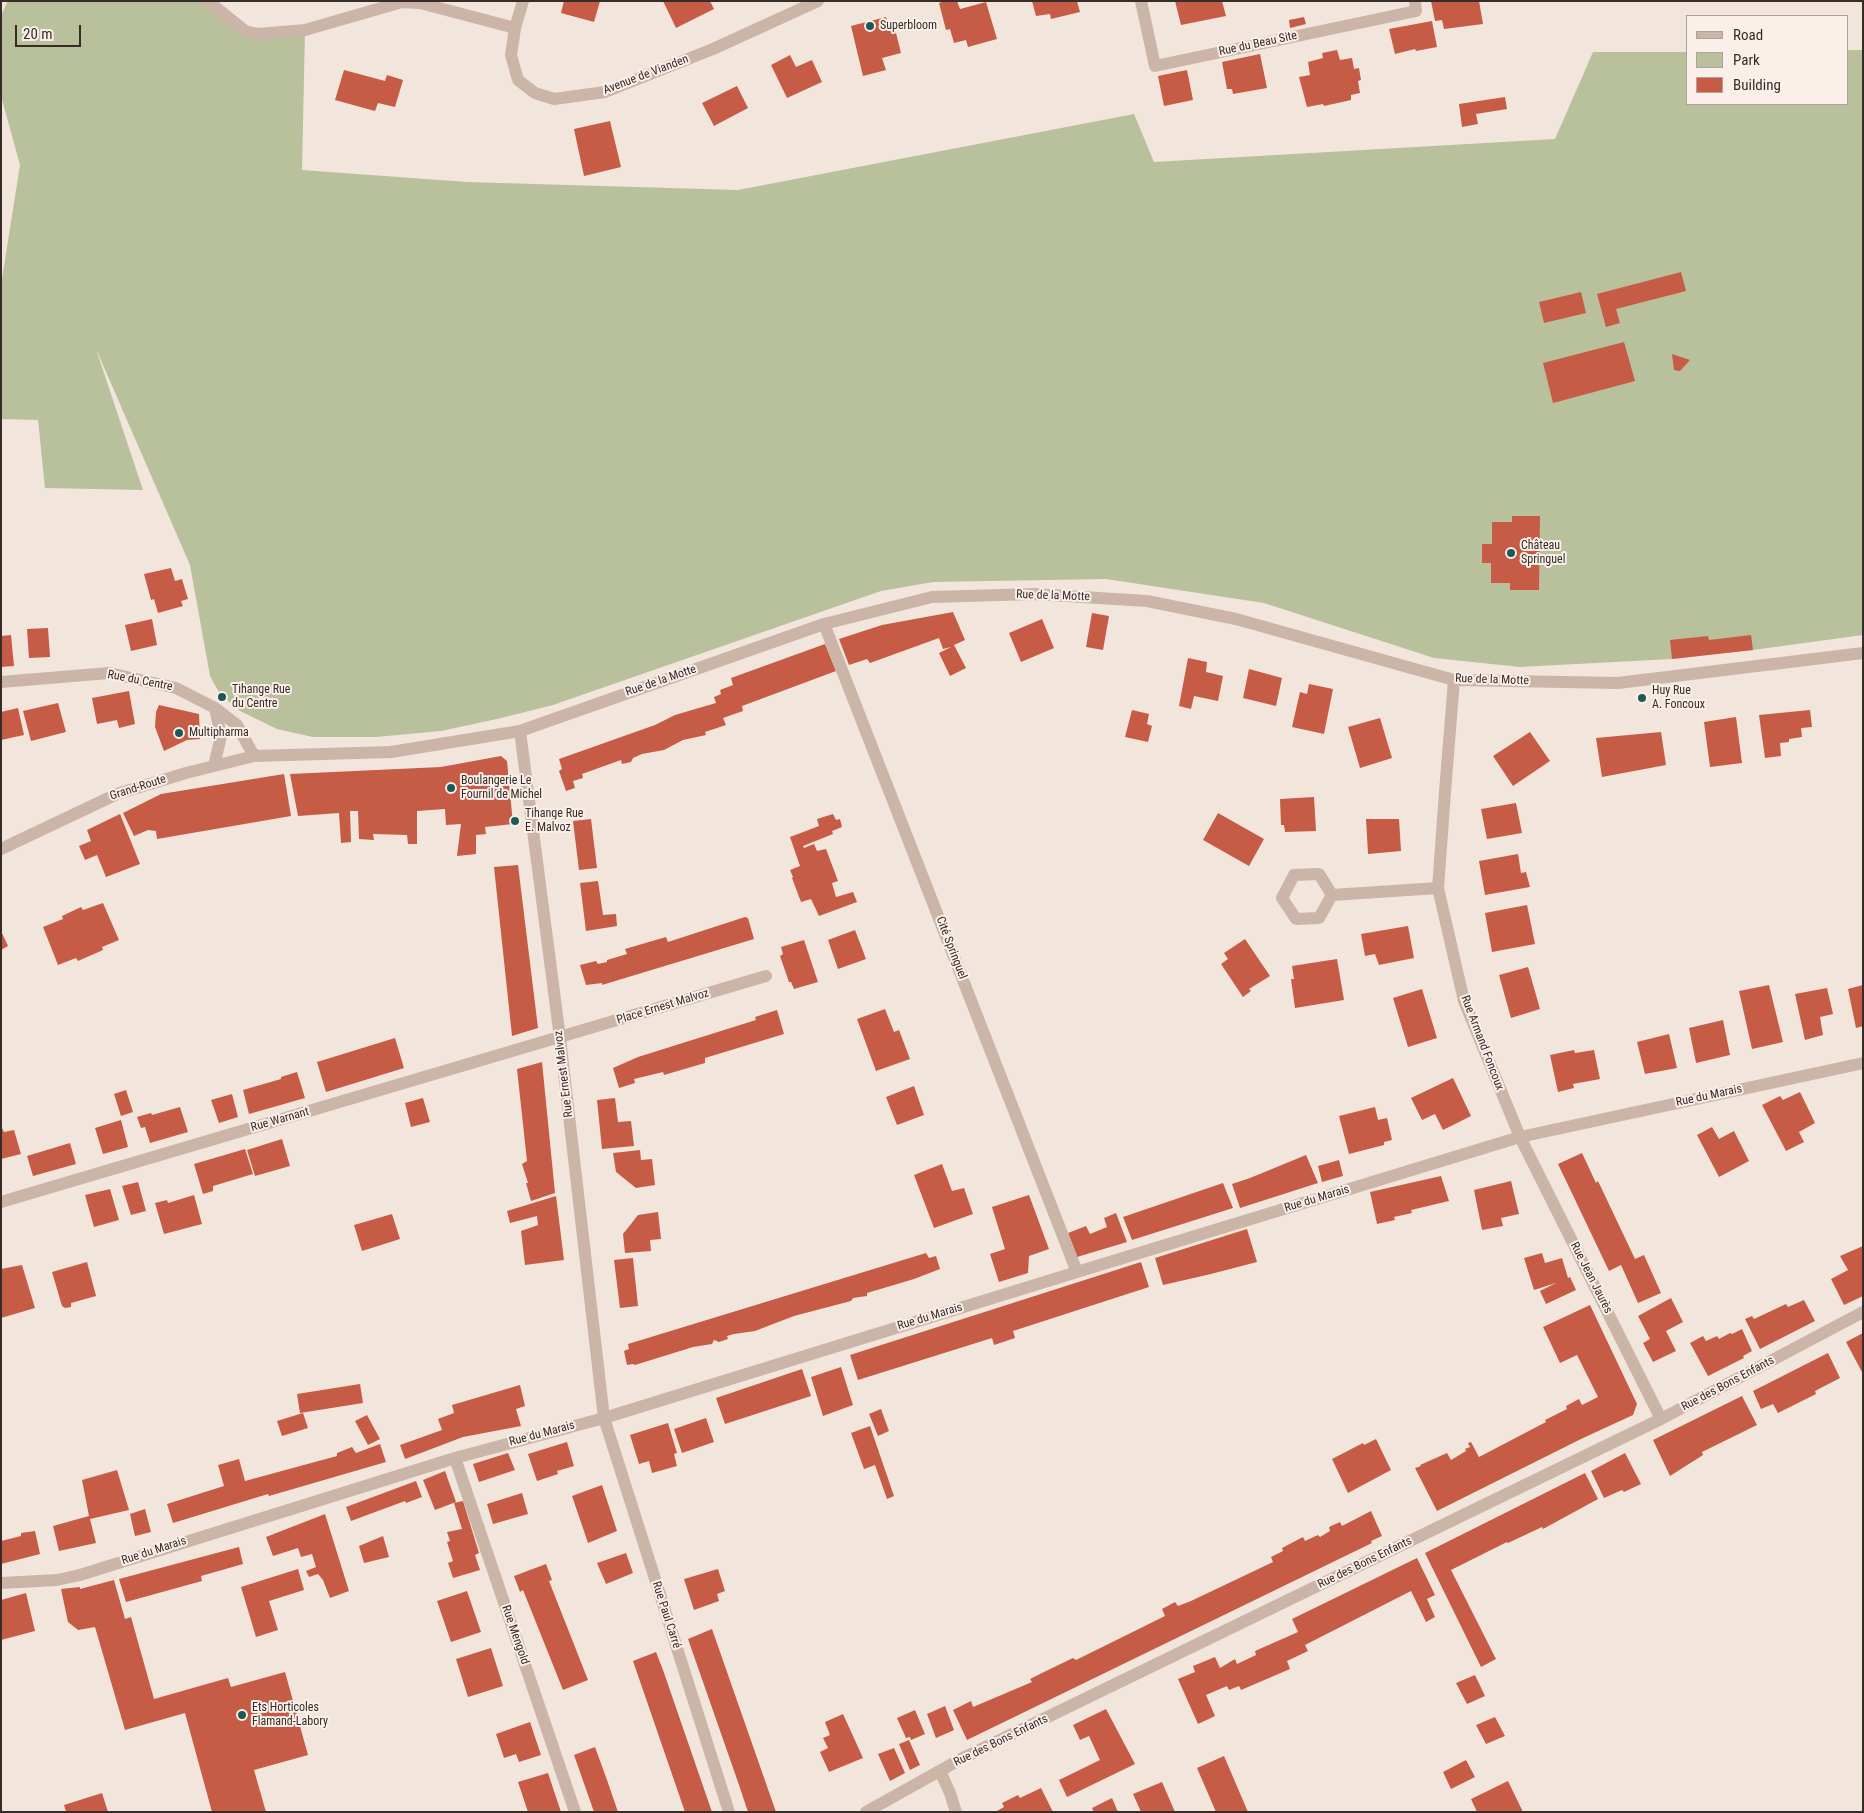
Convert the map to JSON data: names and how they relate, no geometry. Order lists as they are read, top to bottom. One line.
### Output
{"streets":{"street":["Rue du Beau Site","Avenue de Vianden","Rue de la Motte","Rue du Centre","Grand-Route","Cité Springuel","Place Ernest Malvoz","Rue Armand Foncoux","Rue Ernest Malvoz","Rue du Marais","Rue Warnant","Rue Jean Jaurès","Rue des Bons Enfants","Rue Paul Carré","Rue Mengold"]},"crossings":[["Rue de la Motte","Rue du Centre"],["Rue de la Motte","Grand-Route"],["Rue de la Motte","Cité Springuel"],["Rue de la Motte","Rue Armand Foncoux"],["Rue de la Motte","Rue Ernest Malvoz"],["Rue du Centre","Grand-Route"],["Cité Springuel","Rue du Marais"],["Place Ernest Malvoz","Rue Ernest Malvoz"],["Place Ernest Malvoz","Rue Warnant"],["Rue Armand Foncoux","Rue du Marais"],["Rue Armand Foncoux","Rue Jean Jaurès"],["Rue Ernest Malvoz","Rue du Marais"],["Rue Ernest Malvoz","Rue Warnant"],["Rue Ernest Malvoz","Rue Paul Carré"],["Rue du Marais","Rue Jean Jaurès"],["Rue du Marais","Rue Paul Carré"],["Rue du Marais","Rue Mengold"],["Rue Jean Jaurès","Rue des Bons Enfants"]],"places":["Superbloom","Château Springuel","Tihange Rue du Centre","Huy Rue A. Foncoux","Multipharma","Boulangerie Le Fournil de Michel","Tihange Rue E. Malvoz","Ets Horticoles Flamand-Labory"],"legend":["Road","Park","Building"],"scale_bar":"20 m"}
